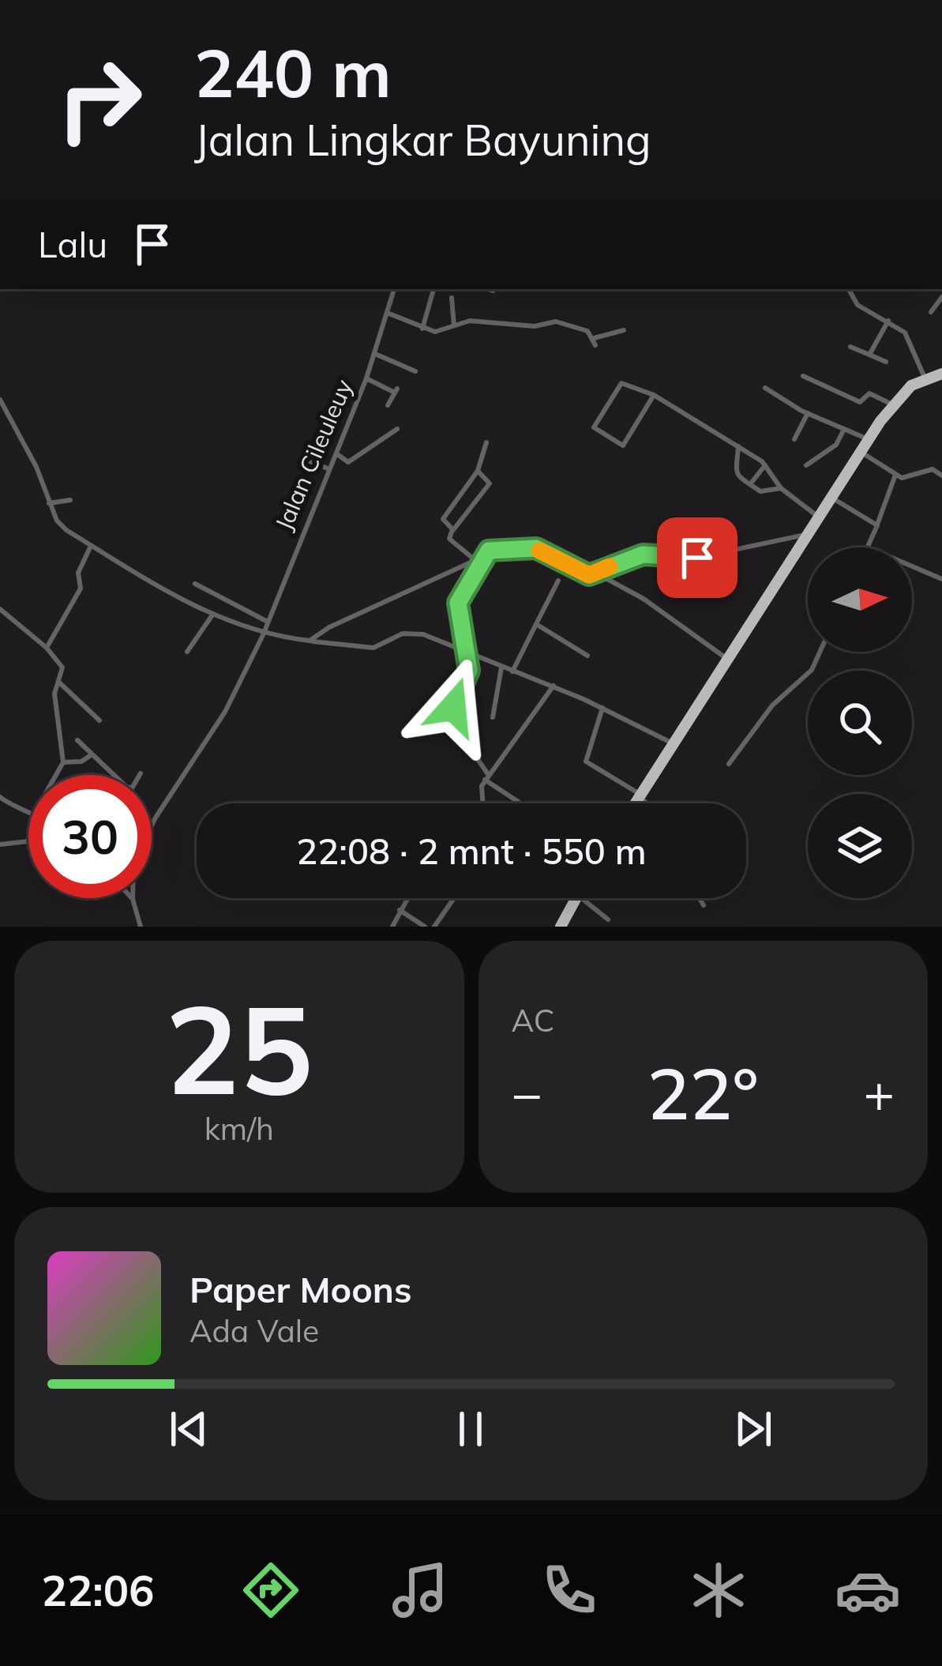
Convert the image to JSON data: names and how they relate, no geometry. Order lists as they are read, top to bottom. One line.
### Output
{"streets":{"street":["Jalan Cileuleuy"]},"north":"right","page":{"turn":["240 m","Jalan Lingkar Bayuning"],"then":"Lalu","limit":"30","trip":"22:08 · 2 mnt · 550 m","tile":[["25","km/h"],"AC"],"heat":["−","22°","+"],"song":["Paper Moons","Ada Vale"],"tabs":"22:06"}}
